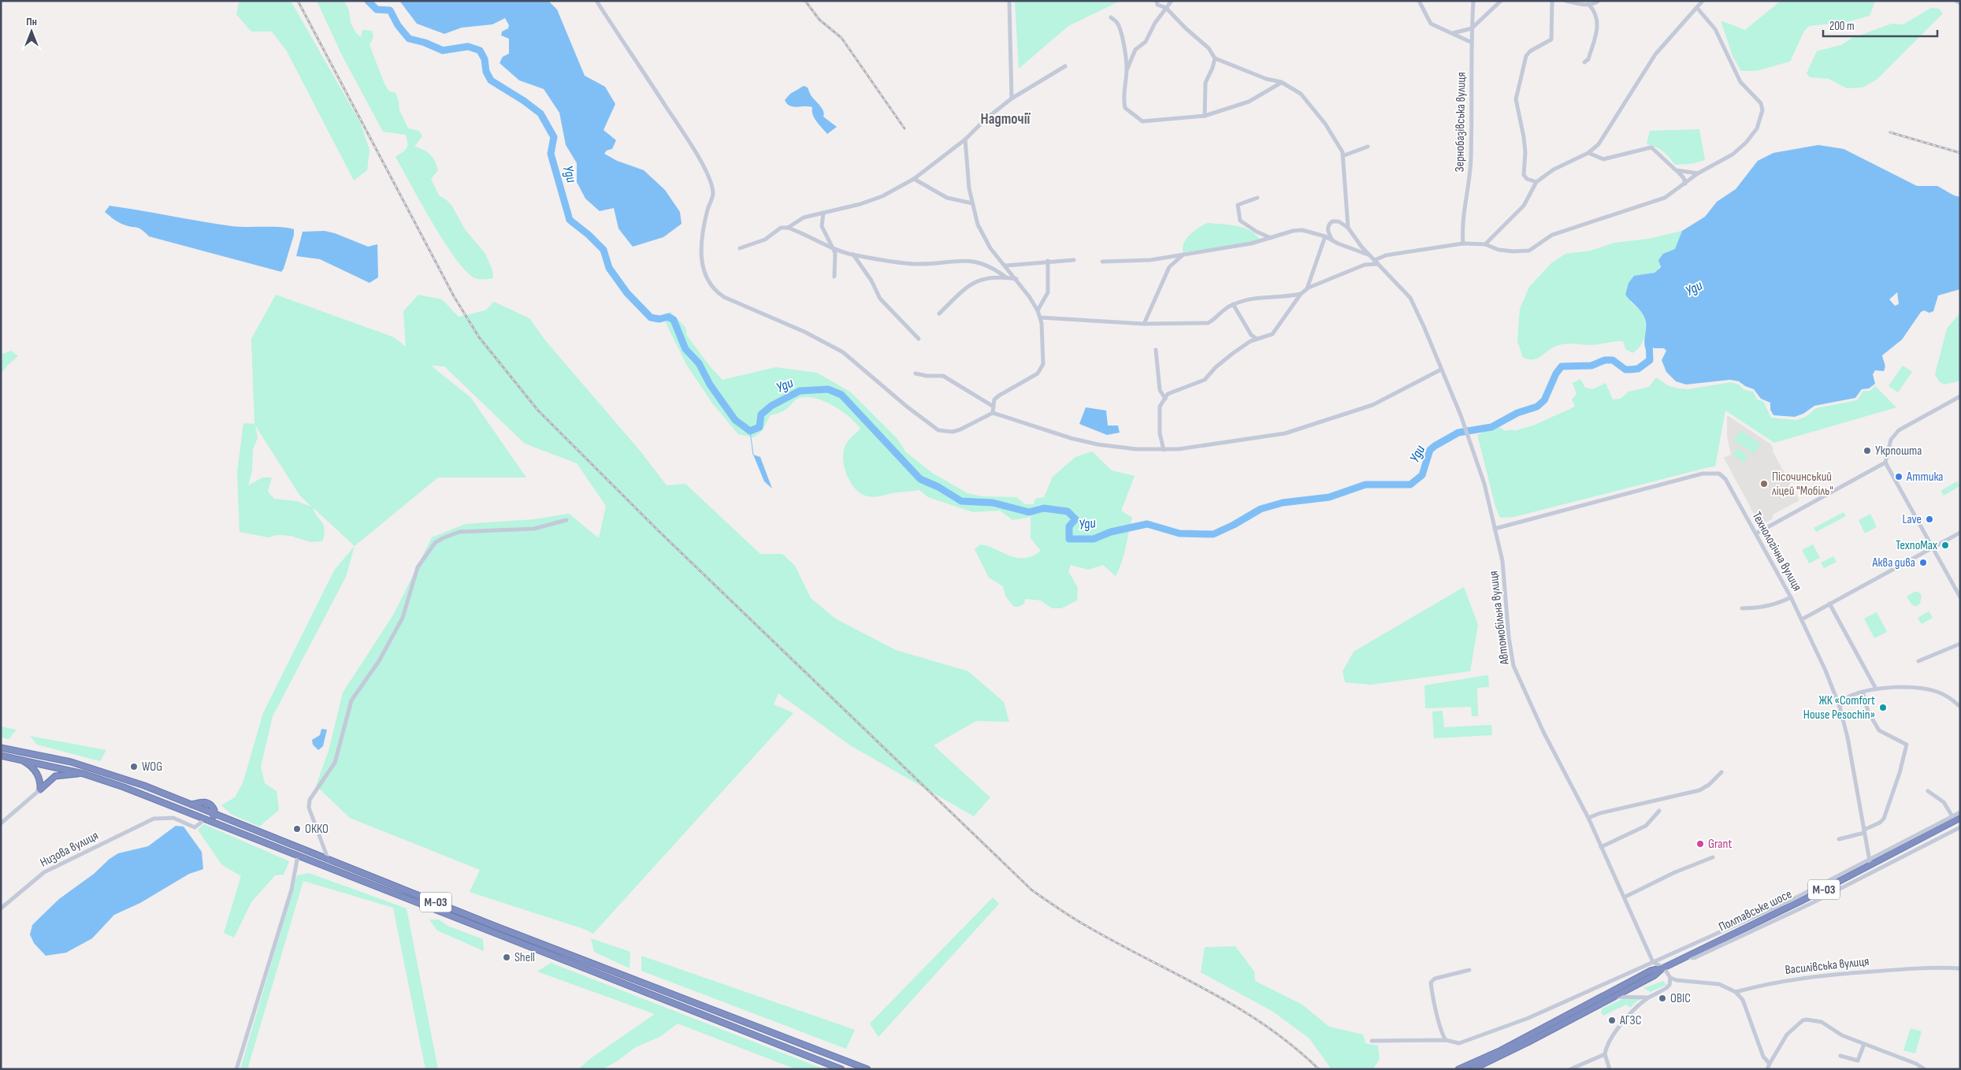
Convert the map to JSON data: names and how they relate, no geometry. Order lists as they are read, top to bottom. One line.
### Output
{"streets":{"highway":["М-03","Полтавське шосе"],"street":["Зернобазівська вулиця","Технологічна вулиця","Автомобільна вулиця","Низова вулиця","Василівська вулиця"]},"crossings":[["Технологічна вулиця","Автомобільна вулиця"],["Технологічна вулиця","Полтавське шосе"],["Низова вулиця","М-03"],["М-03","Полтавське шосе"]],"districts":["Надточії"],"water":["Уди"],"places":["Укрпошта","Аттика","Пісочинський ліцей \"Мобіль\"","Lave","TexnoMax","Аква дива","ЖК «Comfort House Pesochin»","WOG","ОККО","Grant","Shell","ОВІС","АГЗС"],"scale_bar":"200 m","north":"top"}
